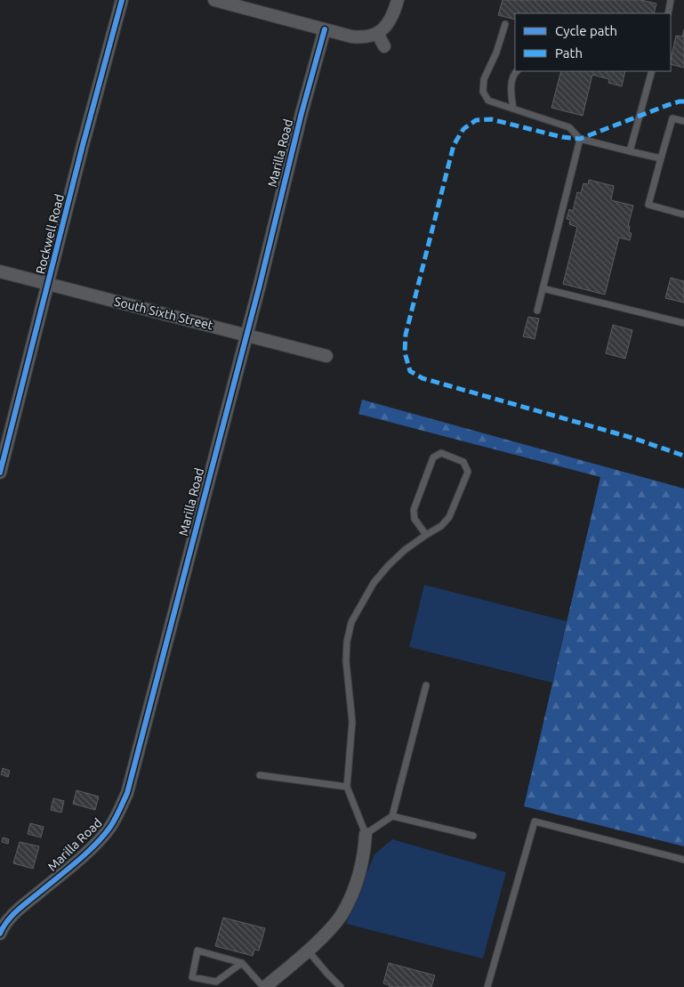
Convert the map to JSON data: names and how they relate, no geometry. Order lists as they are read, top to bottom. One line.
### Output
{"streets":{"street":["Marilla Road","Rockwell Road","South Sixth Street"]},"crossings":[["Marilla Road","South Sixth Street"],["Rockwell Road","South Sixth Street"]],"legend":["Cycle path","Path"]}
